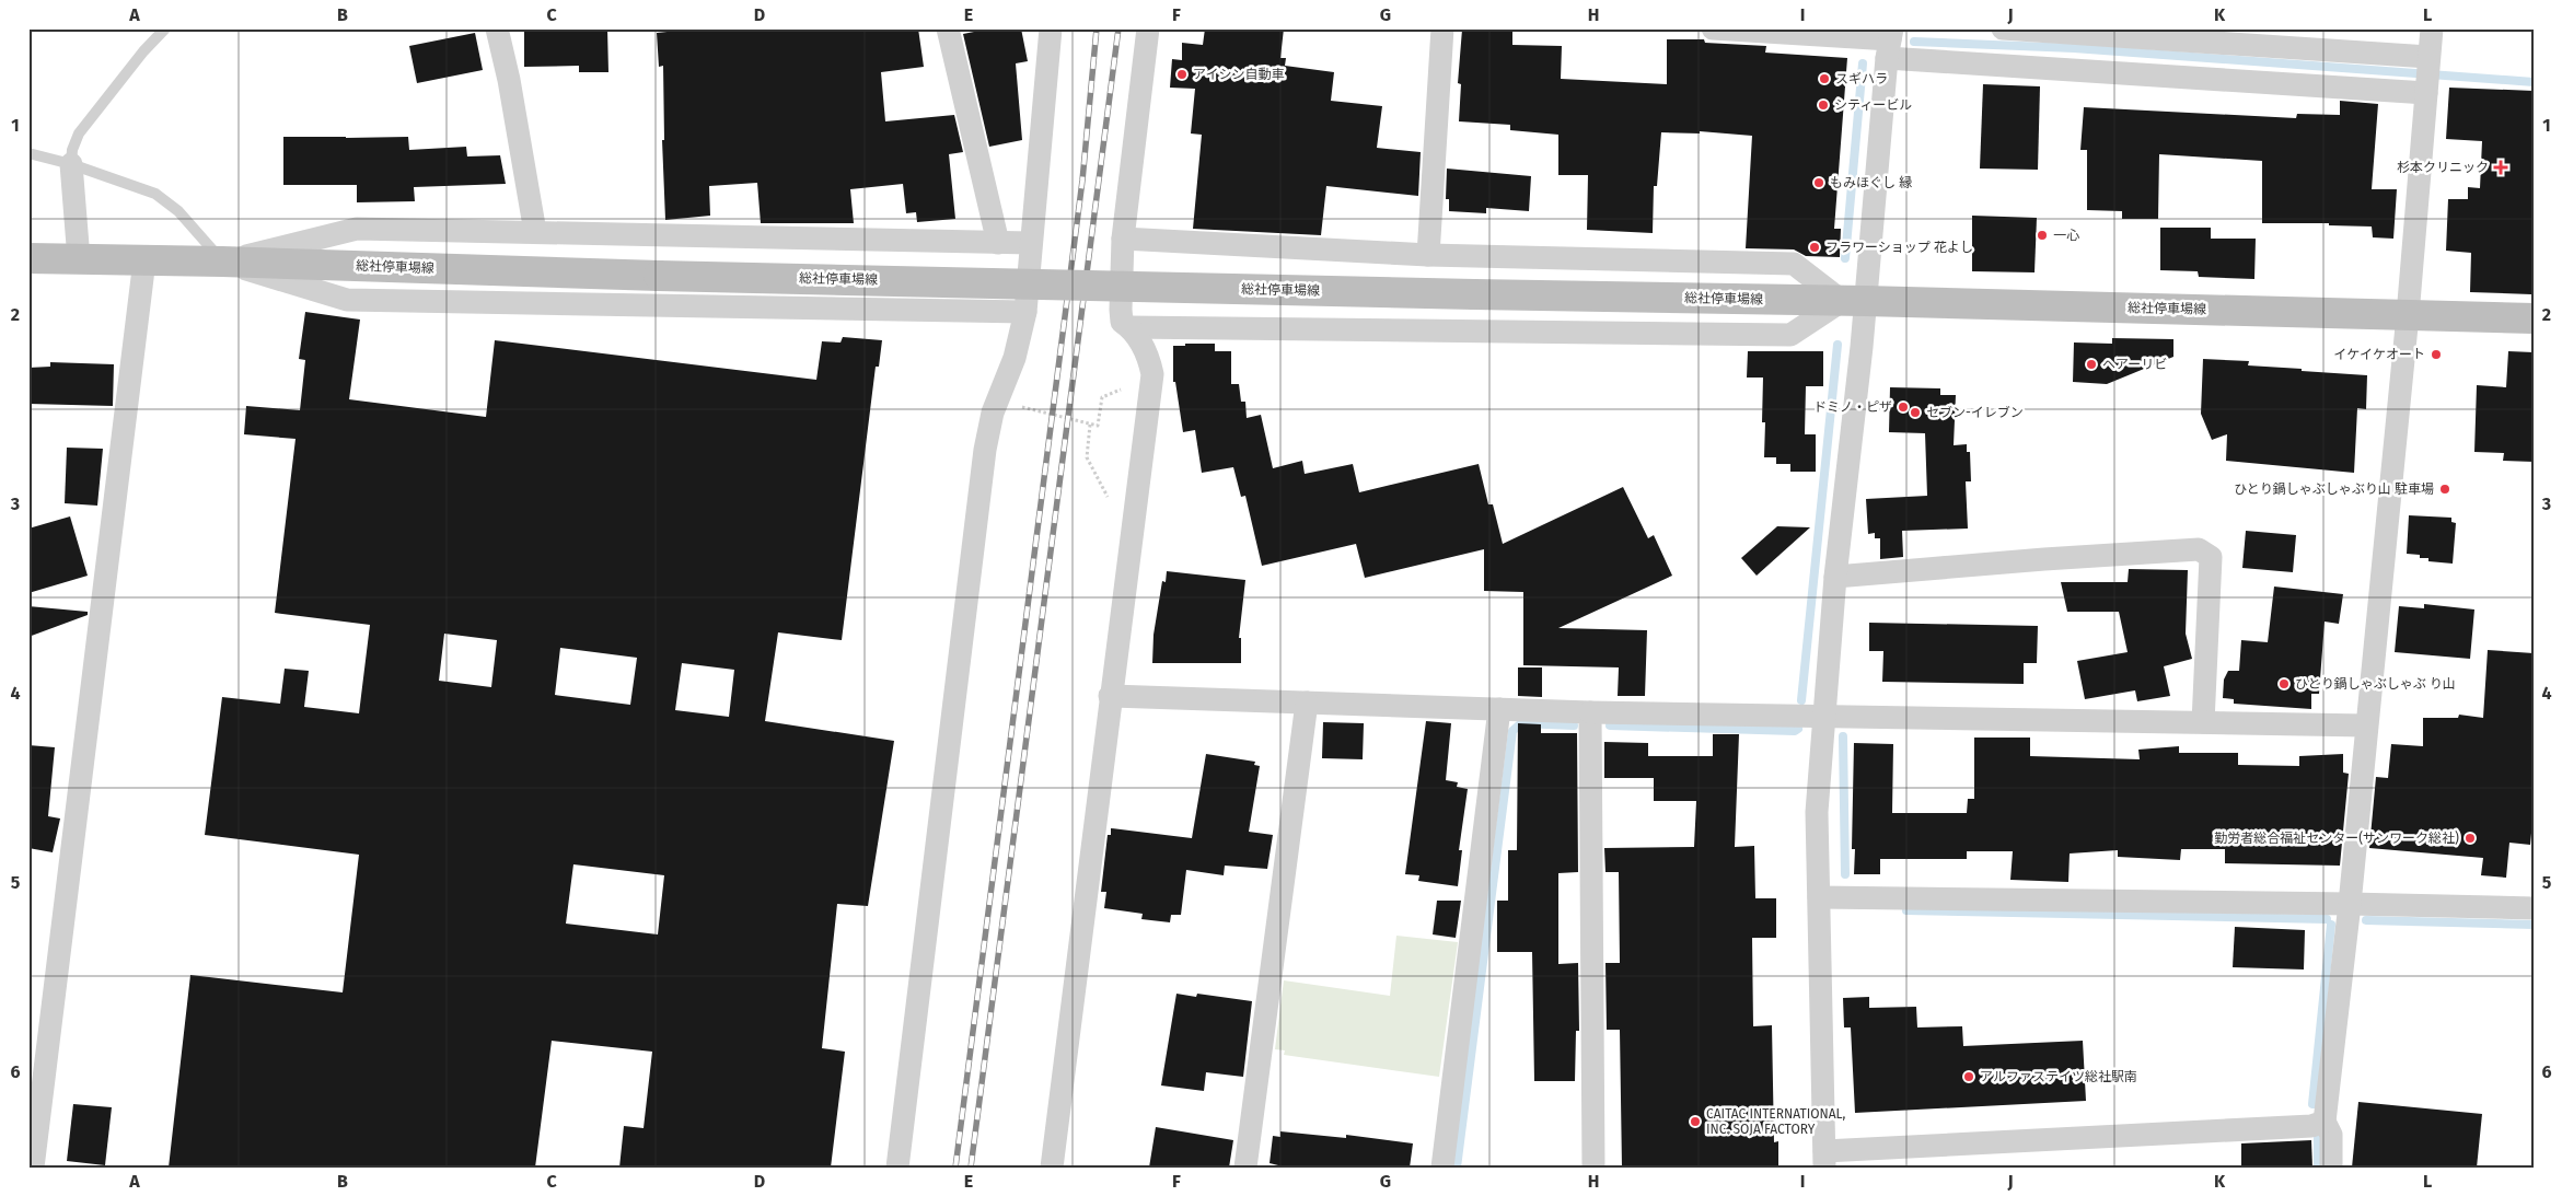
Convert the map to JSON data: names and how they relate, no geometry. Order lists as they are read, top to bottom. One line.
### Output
{"streets":{"main road":["総社停車場線"]},"places":{"other":["アイシン自動車","スギハラ","シティービル","もみほぐし 縁","一心","フラワーショップ 花よし","イケイケオート","ヘアーリビ","ドミノ・ピザ","セブン-イレブン","ひとり鍋しゃぶしゃぶり山 駐車場","ひとり鍋しゃぶしゃぶ り山","勤労者総合福祉センター(サンワーク総社)","アルファステイツ総社駅南","CAITAC INTERNATIONAL, INC. SOJA FACTORY"],"health":["杉本クリニック"]},"grid":{"columns":["A","B","C","D","E","F","G","H","I","J","K","L"],"rows":["1","2","3","4","5","6"]}}
